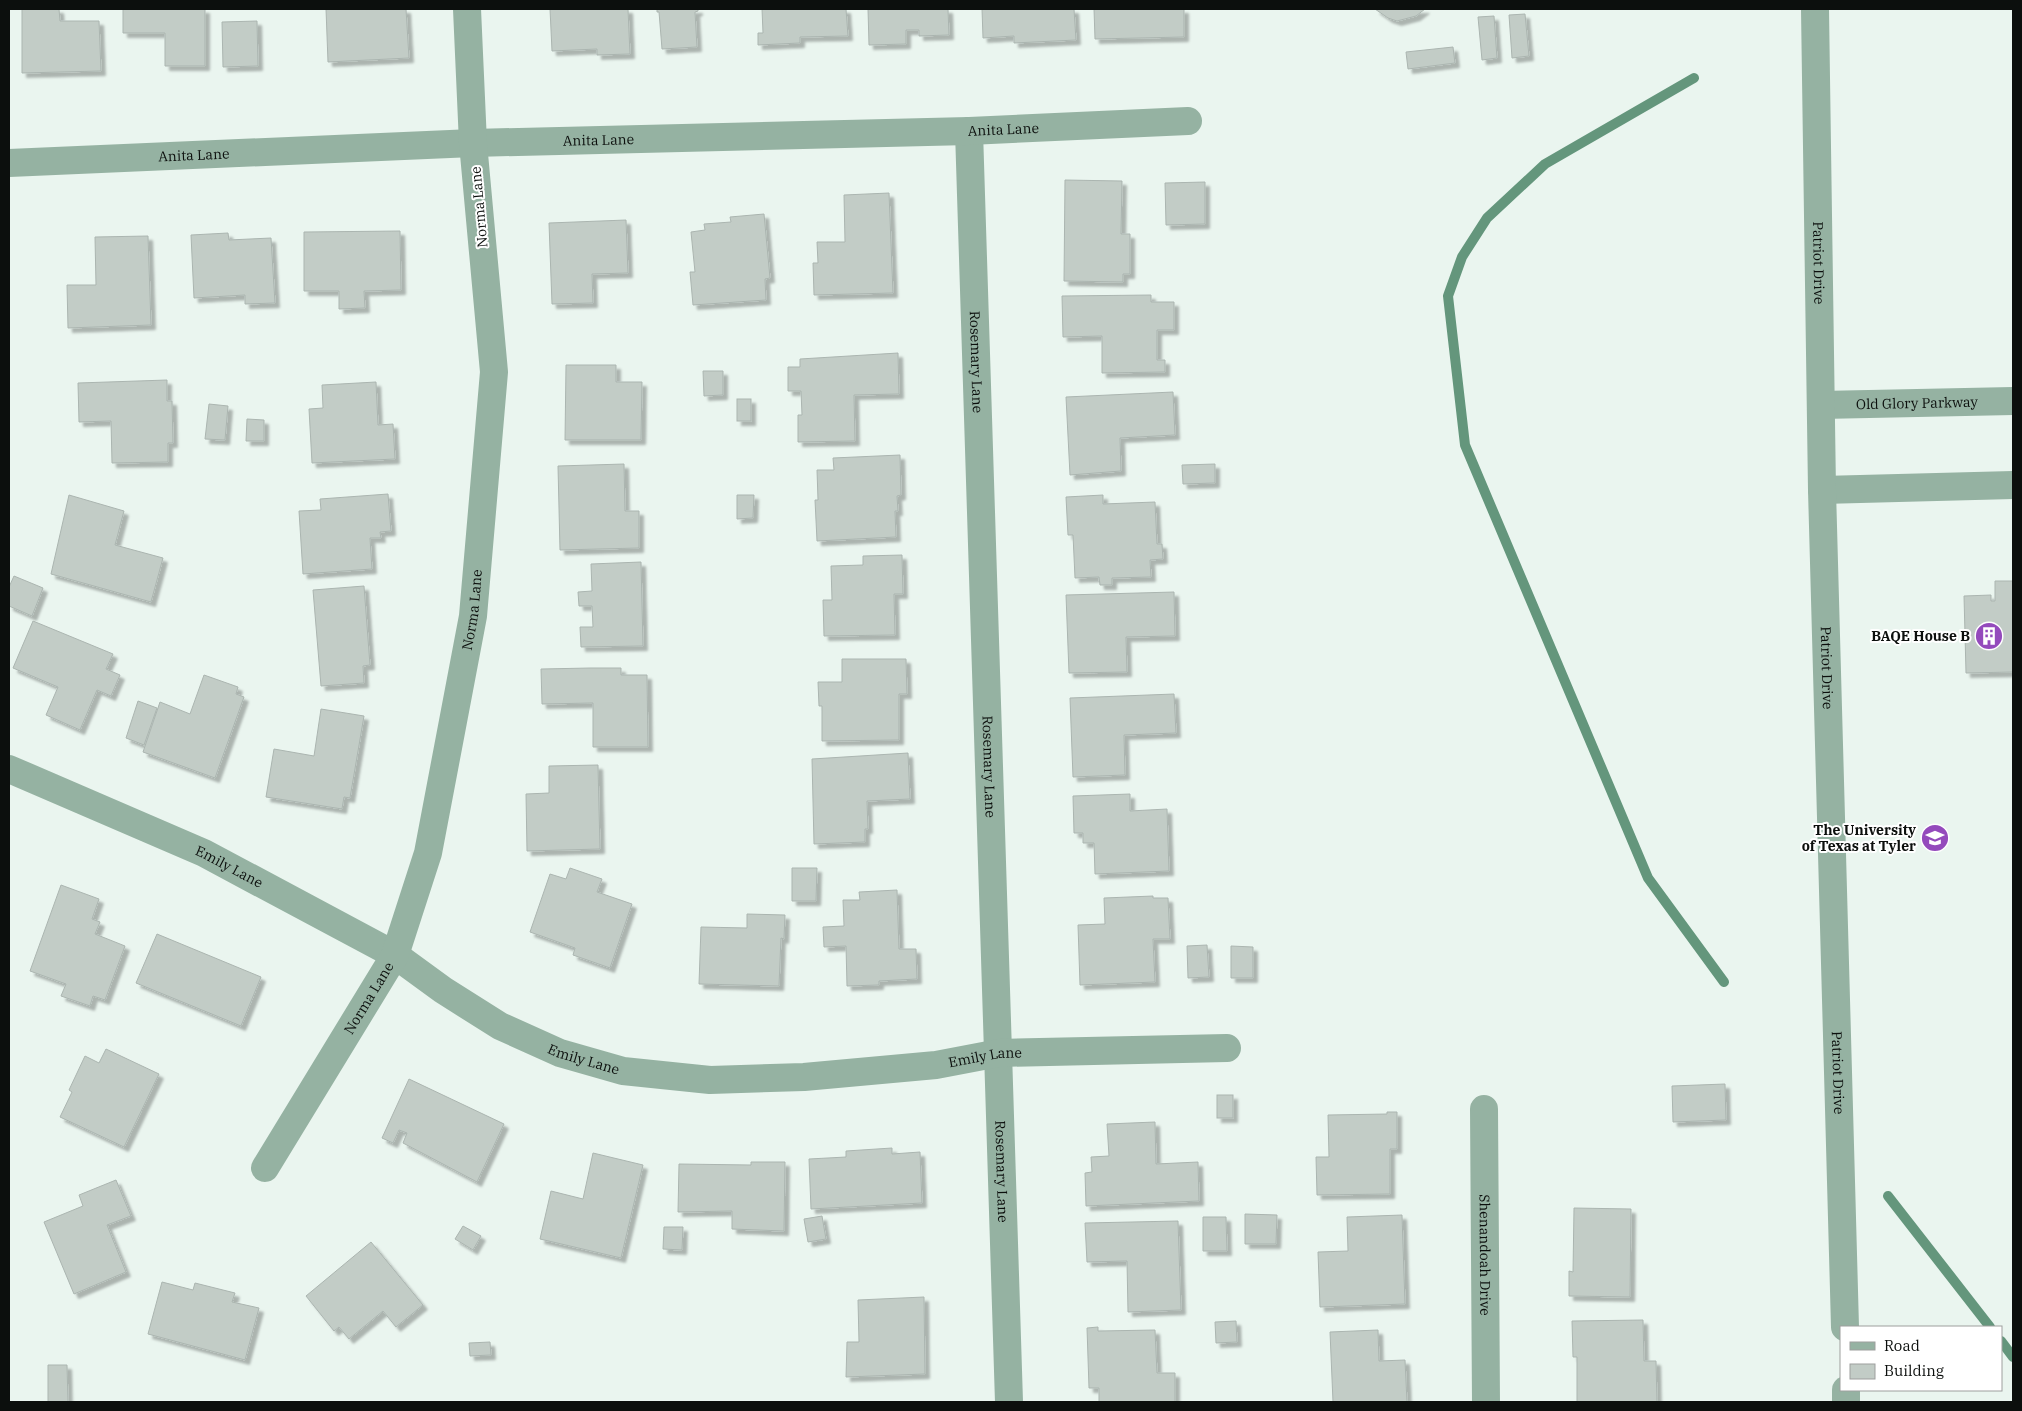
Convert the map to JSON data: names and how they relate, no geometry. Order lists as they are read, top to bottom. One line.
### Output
{"streets":{"street":["Anita Lane","Norma Lane","Patriot Drive","Rosemary Lane","Old Glory Parkway","Emily Lane","Shenandoah Drive"]},"crossings":[["Anita Lane","Norma Lane"],["Anita Lane","Rosemary Lane"],["Norma Lane","Emily Lane"],["Patriot Drive","Old Glory Parkway"],["Rosemary Lane","Emily Lane"]],"places":{"building":["BAQE House B"],"school or university":["The University of Texas at Tyler"]},"legend":["Road","Building"]}
